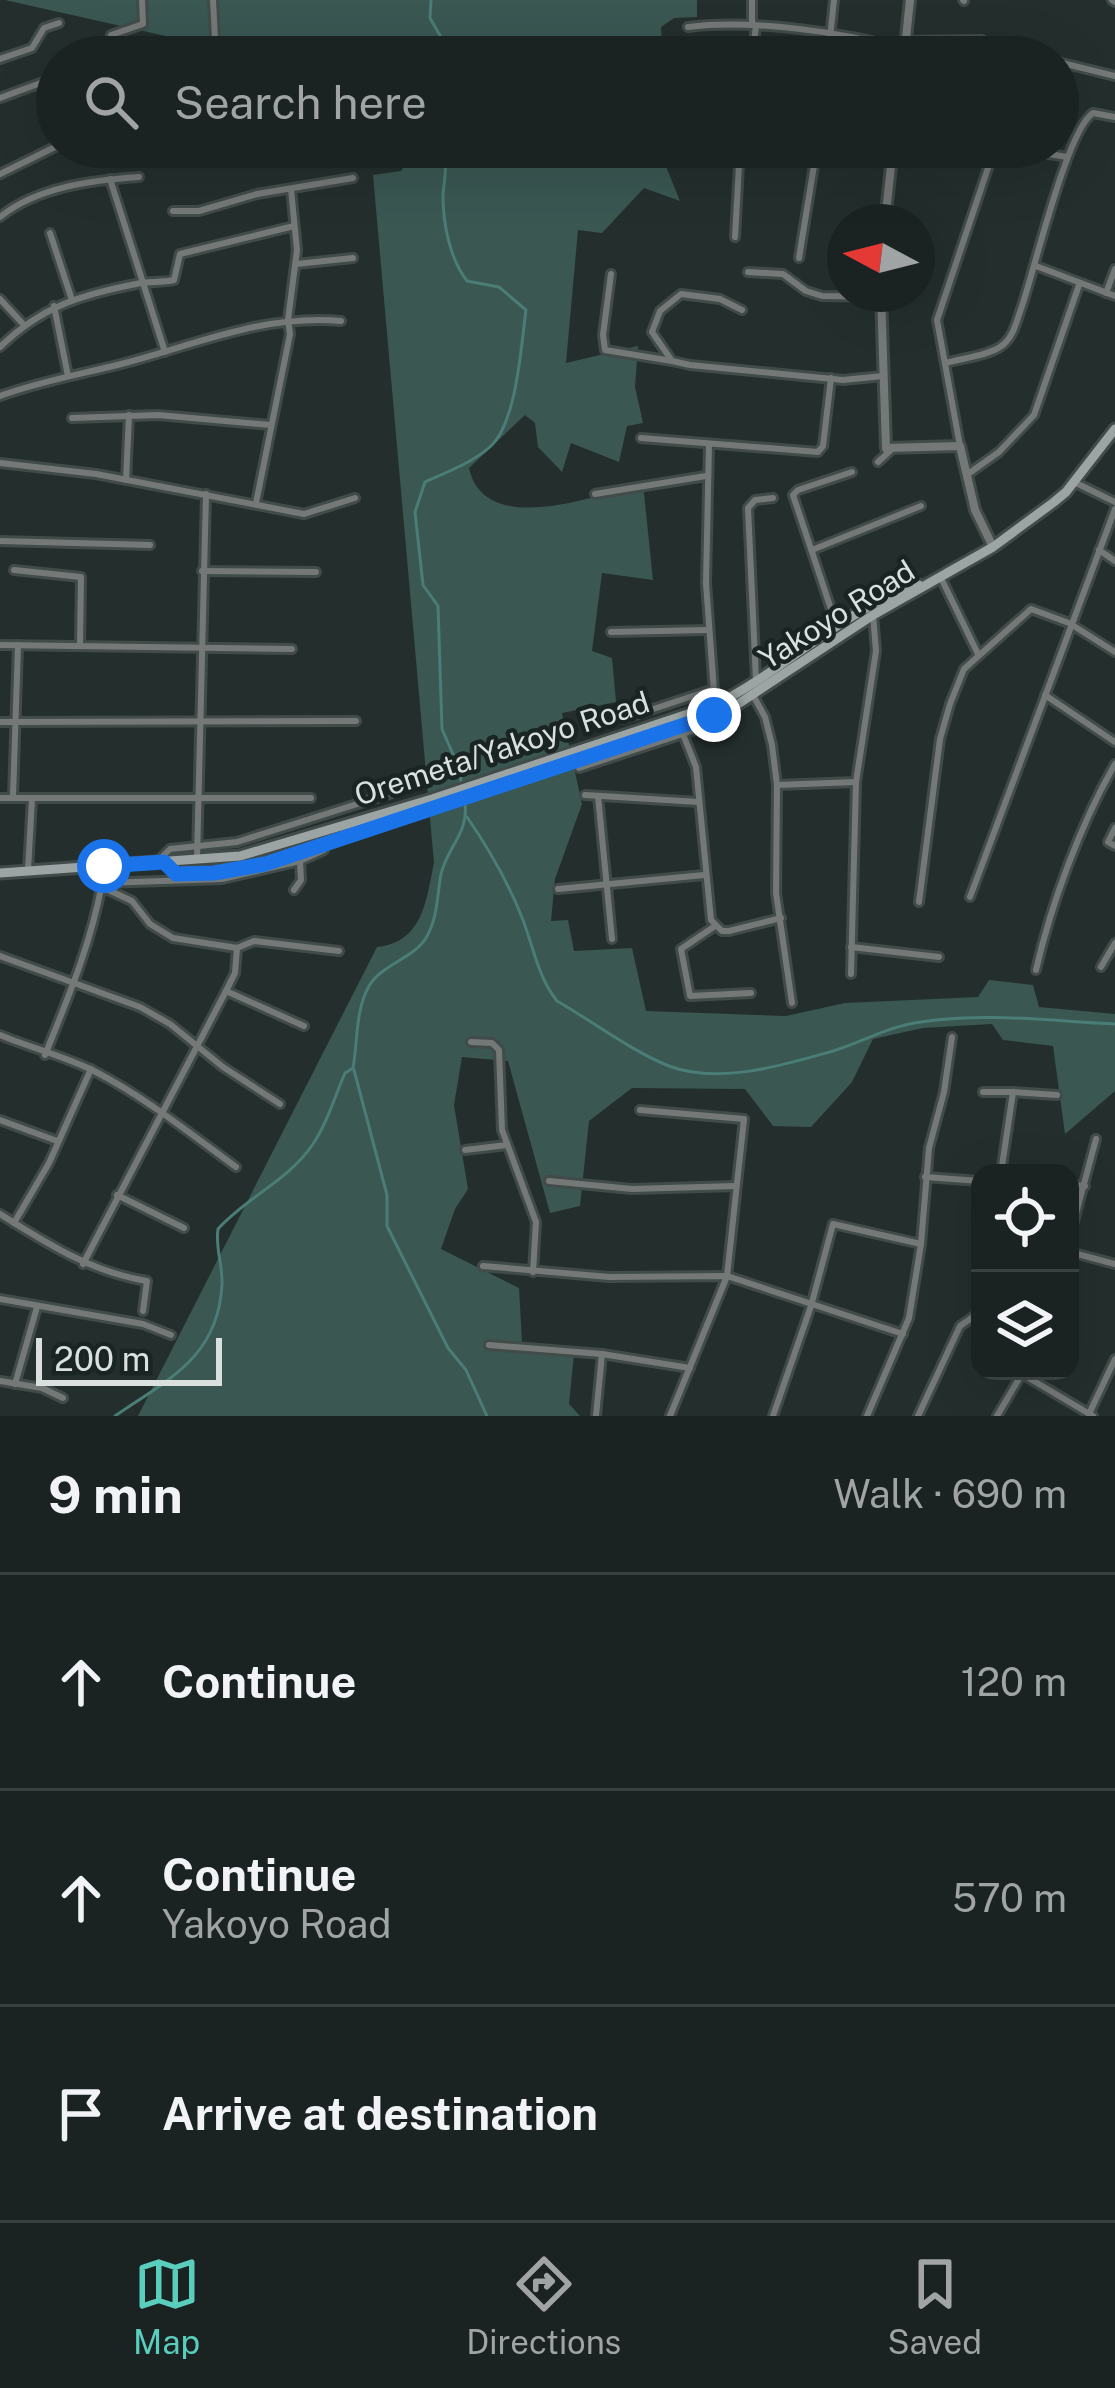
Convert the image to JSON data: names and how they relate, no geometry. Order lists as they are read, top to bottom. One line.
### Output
{"streets":{"main road":["Yakoyo Road","Oremeta/Yakoyo Road"]},"crossings":[["Yakoyo Road","Oremeta/Yakoyo Road"]],"scale_bar":"200 m","north":"left","page":{"search":"Search here","scale":"200 m","heading":["9 min","Walk · 690 m"],"list":[["Continue","120 m"],["Continue","Yakoyo Road","570 m"],"Arrive at destination"],"nav":["Map","Directions","Saved"]}}
